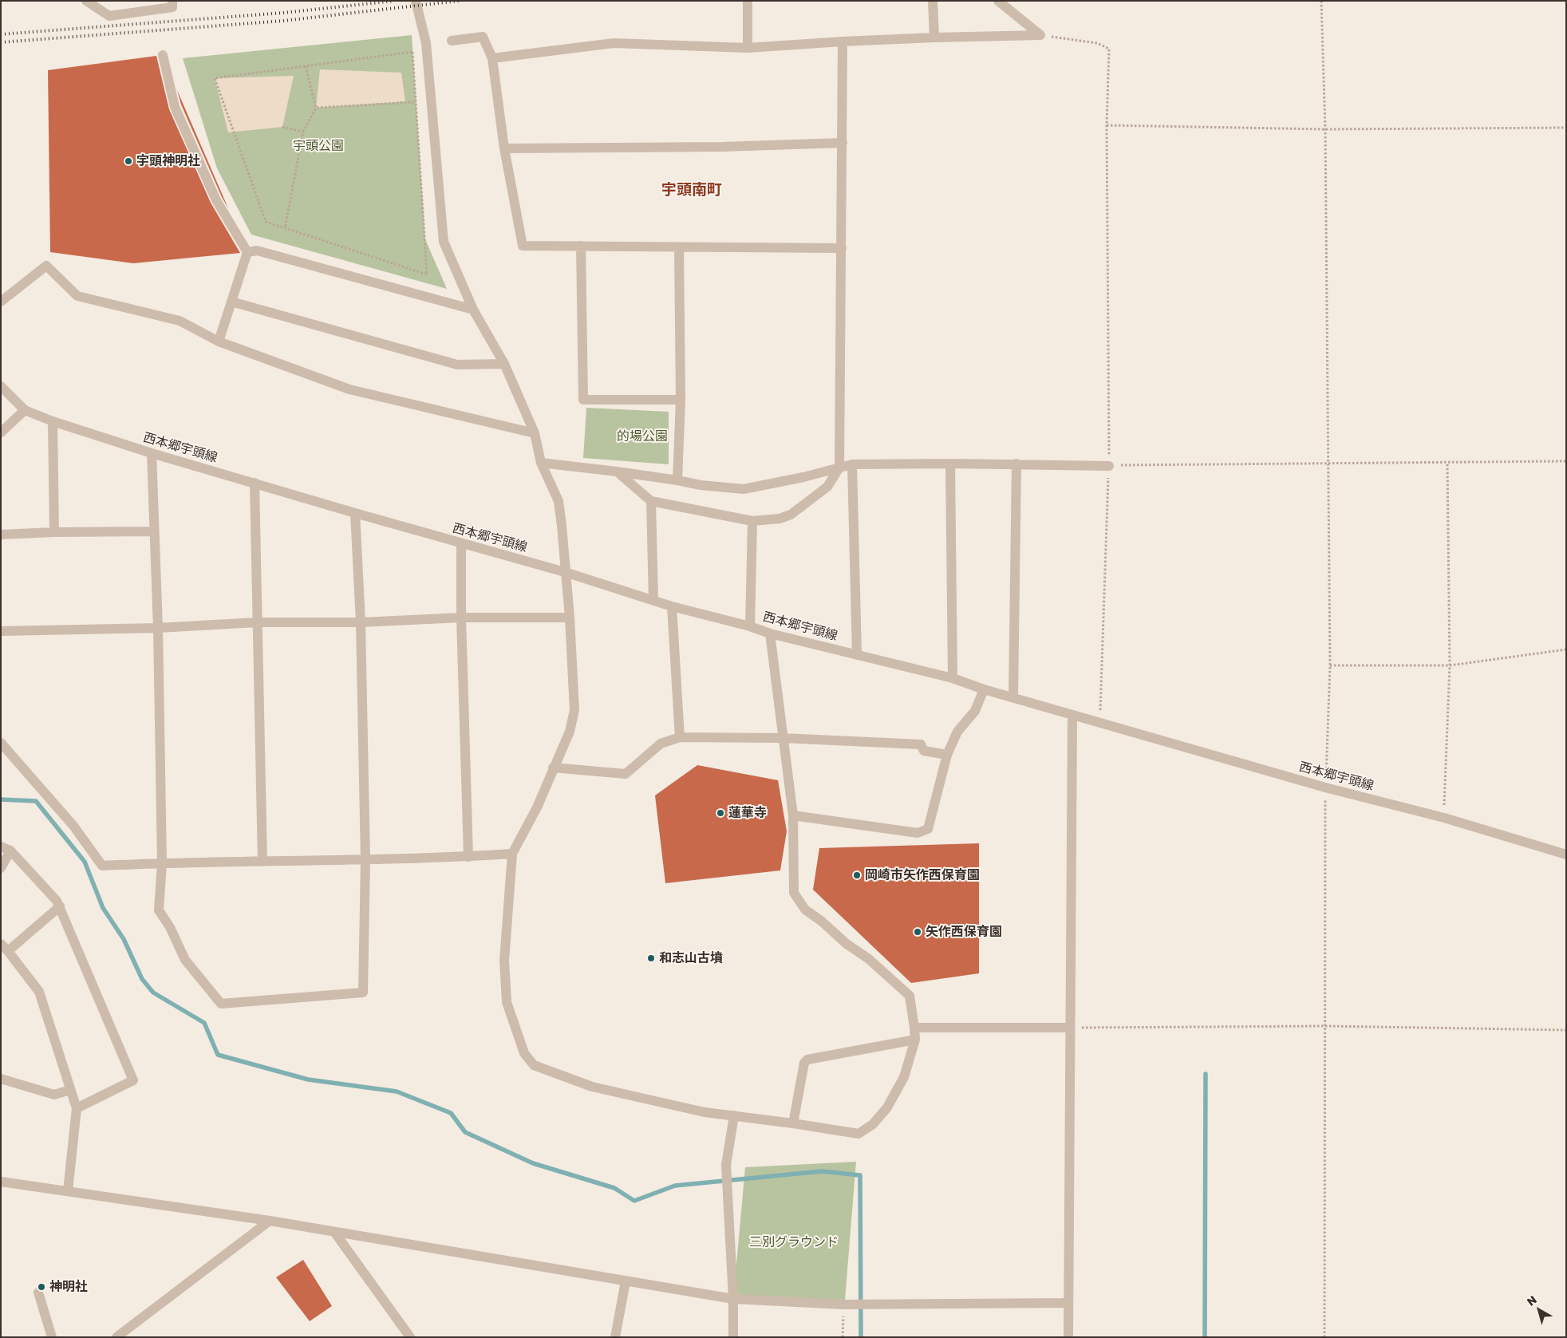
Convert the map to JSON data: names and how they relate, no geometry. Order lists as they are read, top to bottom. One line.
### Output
{"streets":{"street":["西本郷宇頭線"]},"districts":["宇頭南町"],"parks":["宇頭公園","的場公園","三別グラウンド"],"places":["宇頭神明社","蓮華寺","岡崎市矢作西保育園","矢作西保育園","和志山古墳","神明社"],"north":"top left"}
